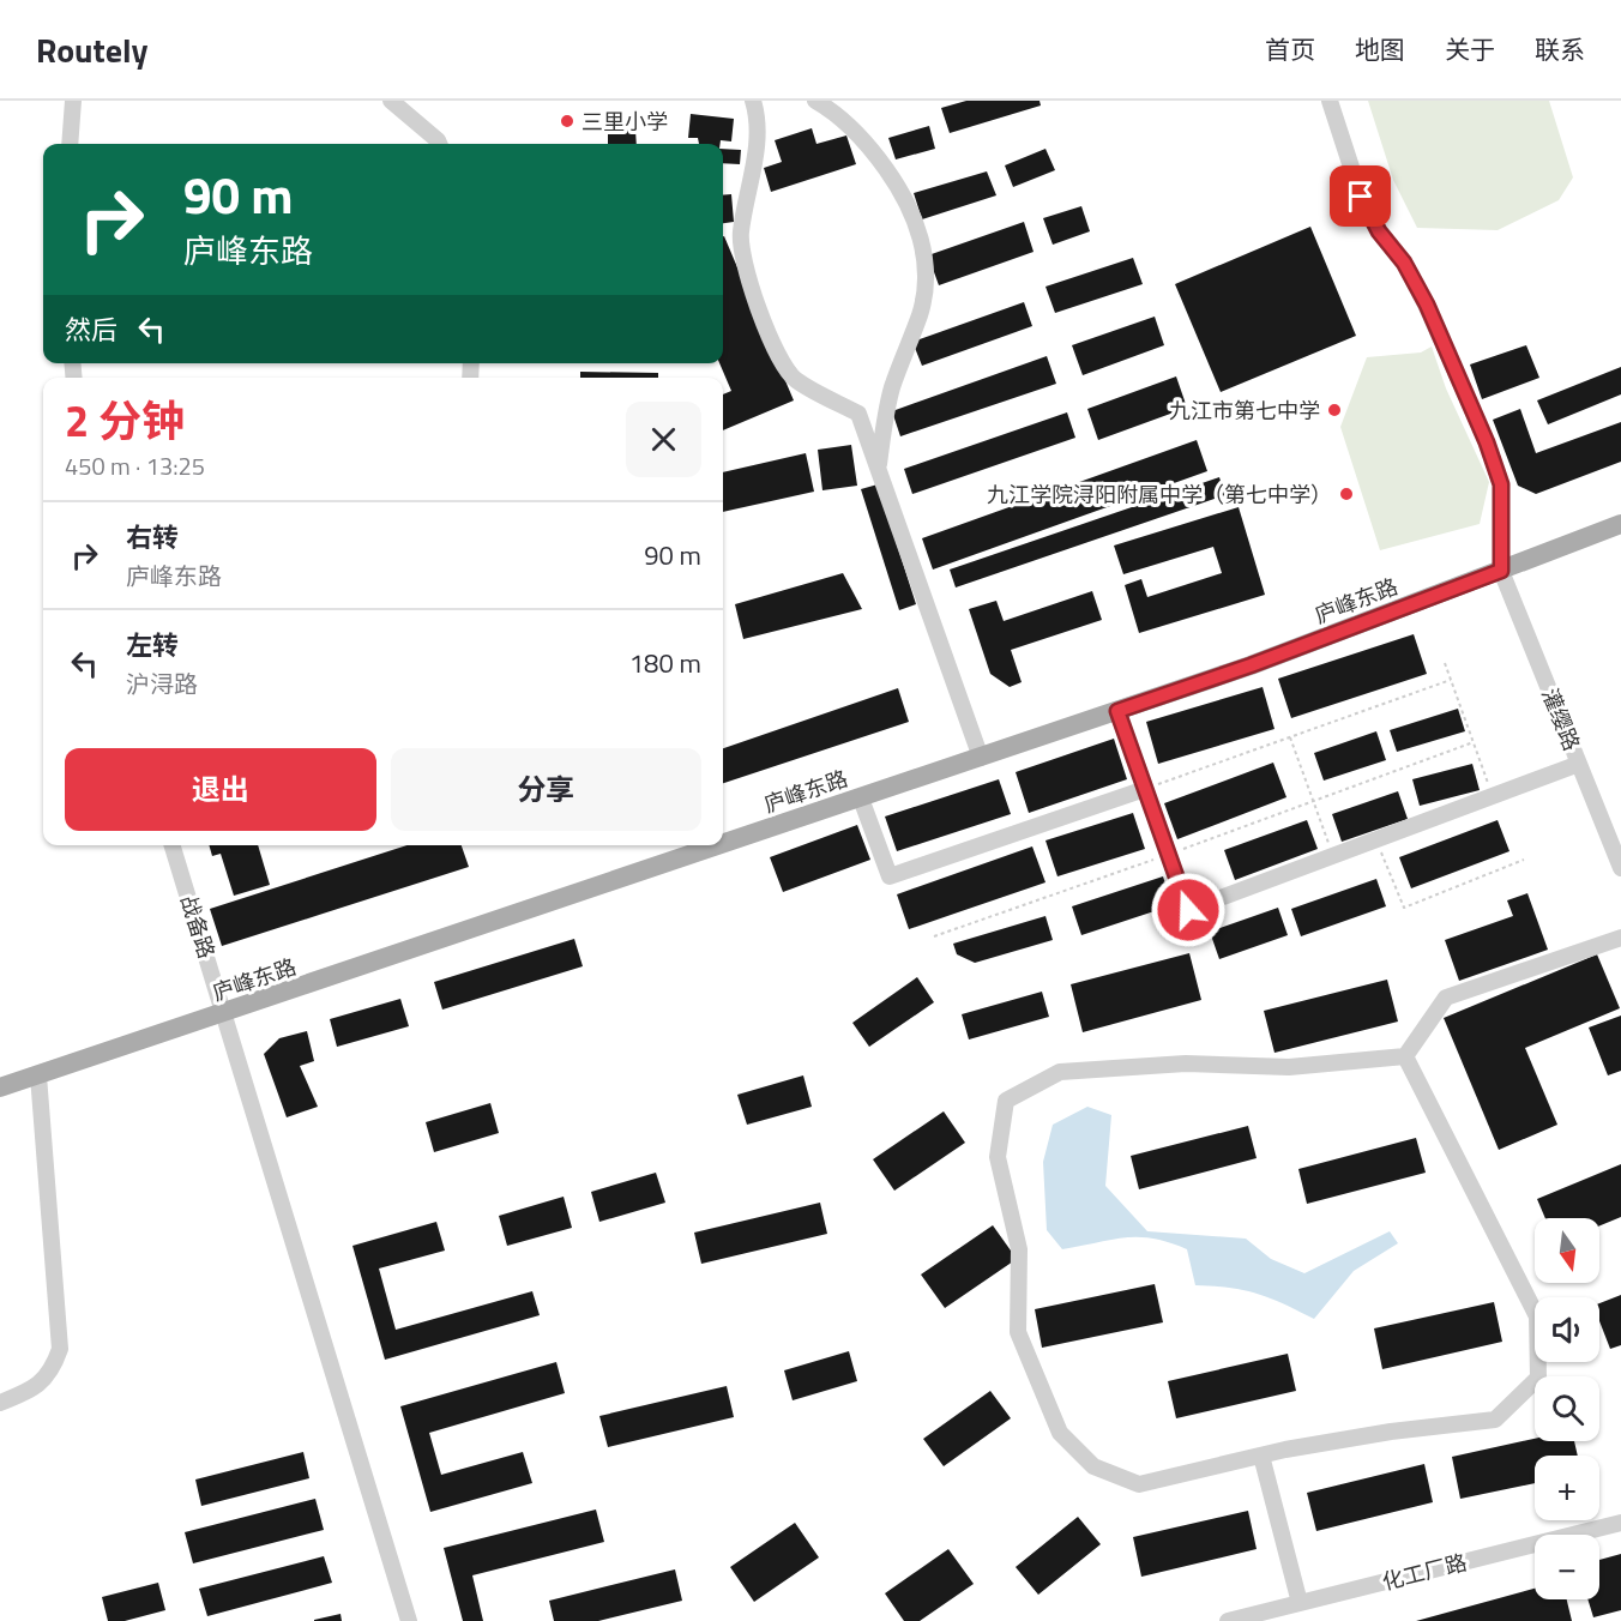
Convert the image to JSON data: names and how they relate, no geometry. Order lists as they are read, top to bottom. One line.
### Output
{"streets":{"main road":["庐峰东路"],"street":["灌缨路","战备路","化工厂路"]},"crossings":[["庐峰东路","灌缨路"],["庐峰东路","战备路"]],"places":["三里小学","九江市第七中学","九江学院浔阳附属中学（第七中学）"],"north":"bottom","page":{"header":"Routely","nav":["首页","地图","关于","联系"],"turn":["90 m","庐峰东路"],"then":"然后","heading":["2 分钟","450 m · 13:25"],"list":[{"name":"右转","note":"庐峰东路","value":"90 m"},{"name":"左转","note":"沪浔路","value":"180 m"}],"buttons":["退出","分享"],"map_buttons":["+","−"]}}
